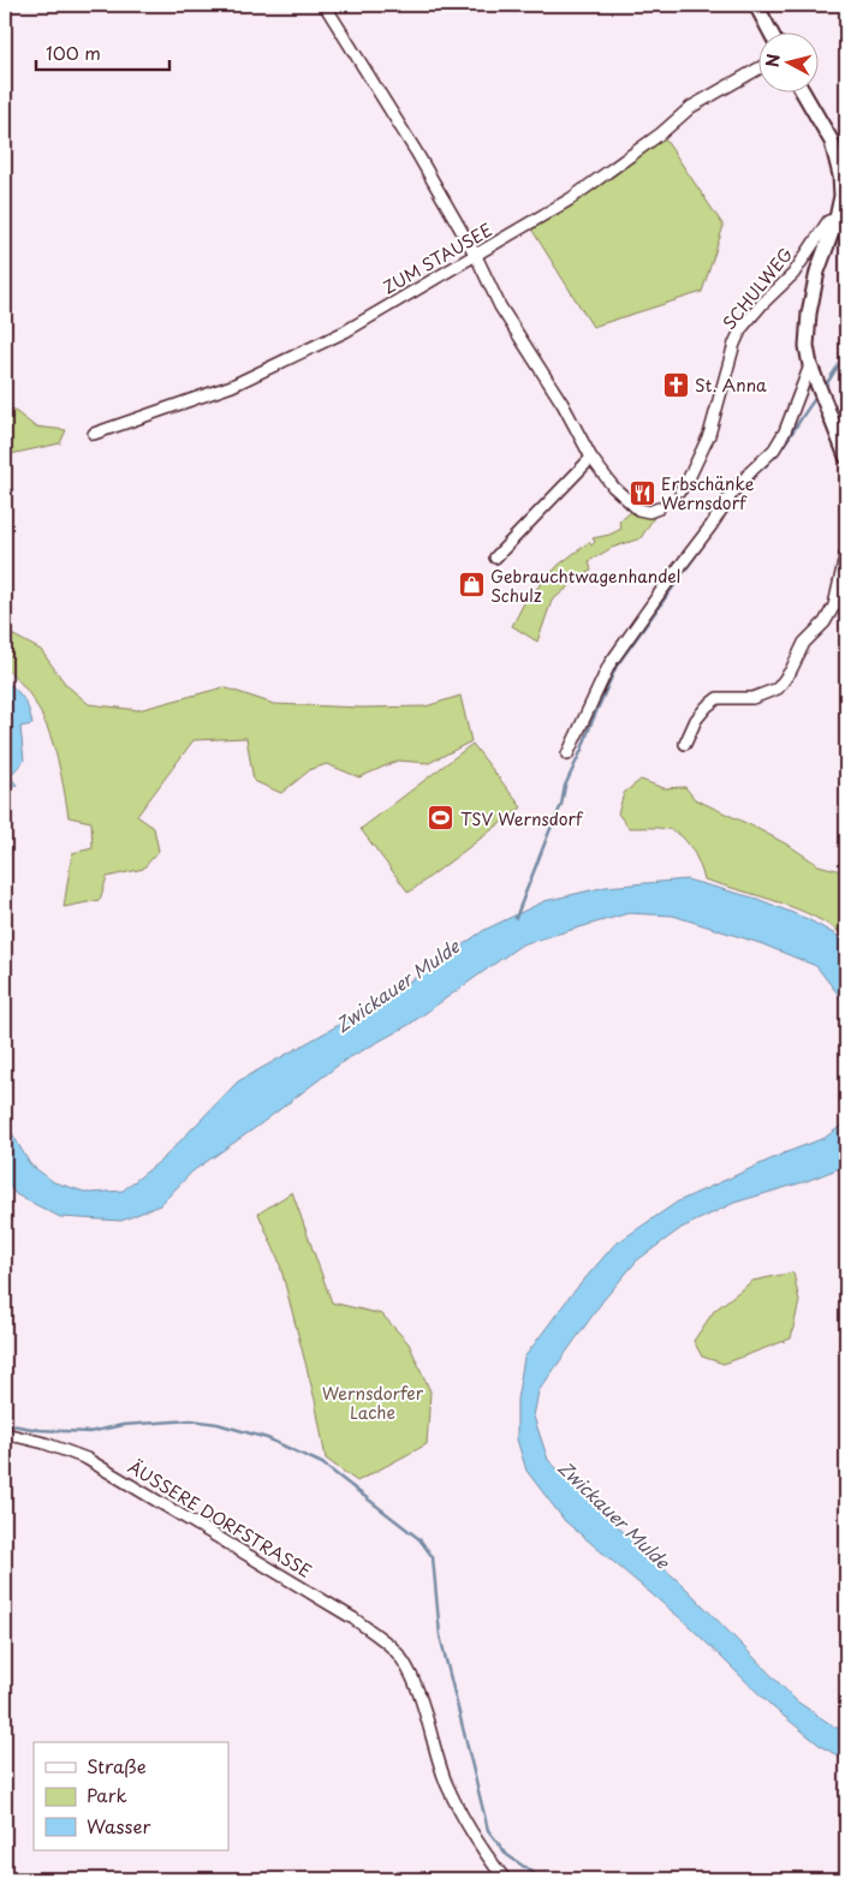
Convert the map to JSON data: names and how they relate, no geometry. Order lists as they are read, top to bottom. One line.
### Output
{"streets":{"street":["ZUM STAUSEE","SCHULWEG","ÄUSSERE DORFSTRASSE"]},"water":["Zwickauer Mulde"],"parks":["Wernsdorfer Lache"],"places":{"church":["St. Anna"],"restaurant":["Erbschänke Wernsdorf"],"shop":["Gebrauchtwagenhandel Schulz"],"sports":["TSV Wernsdorf"]},"legend":["Straße","Park","Wasser"],"scale_bar":"100 m","north":"left"}
